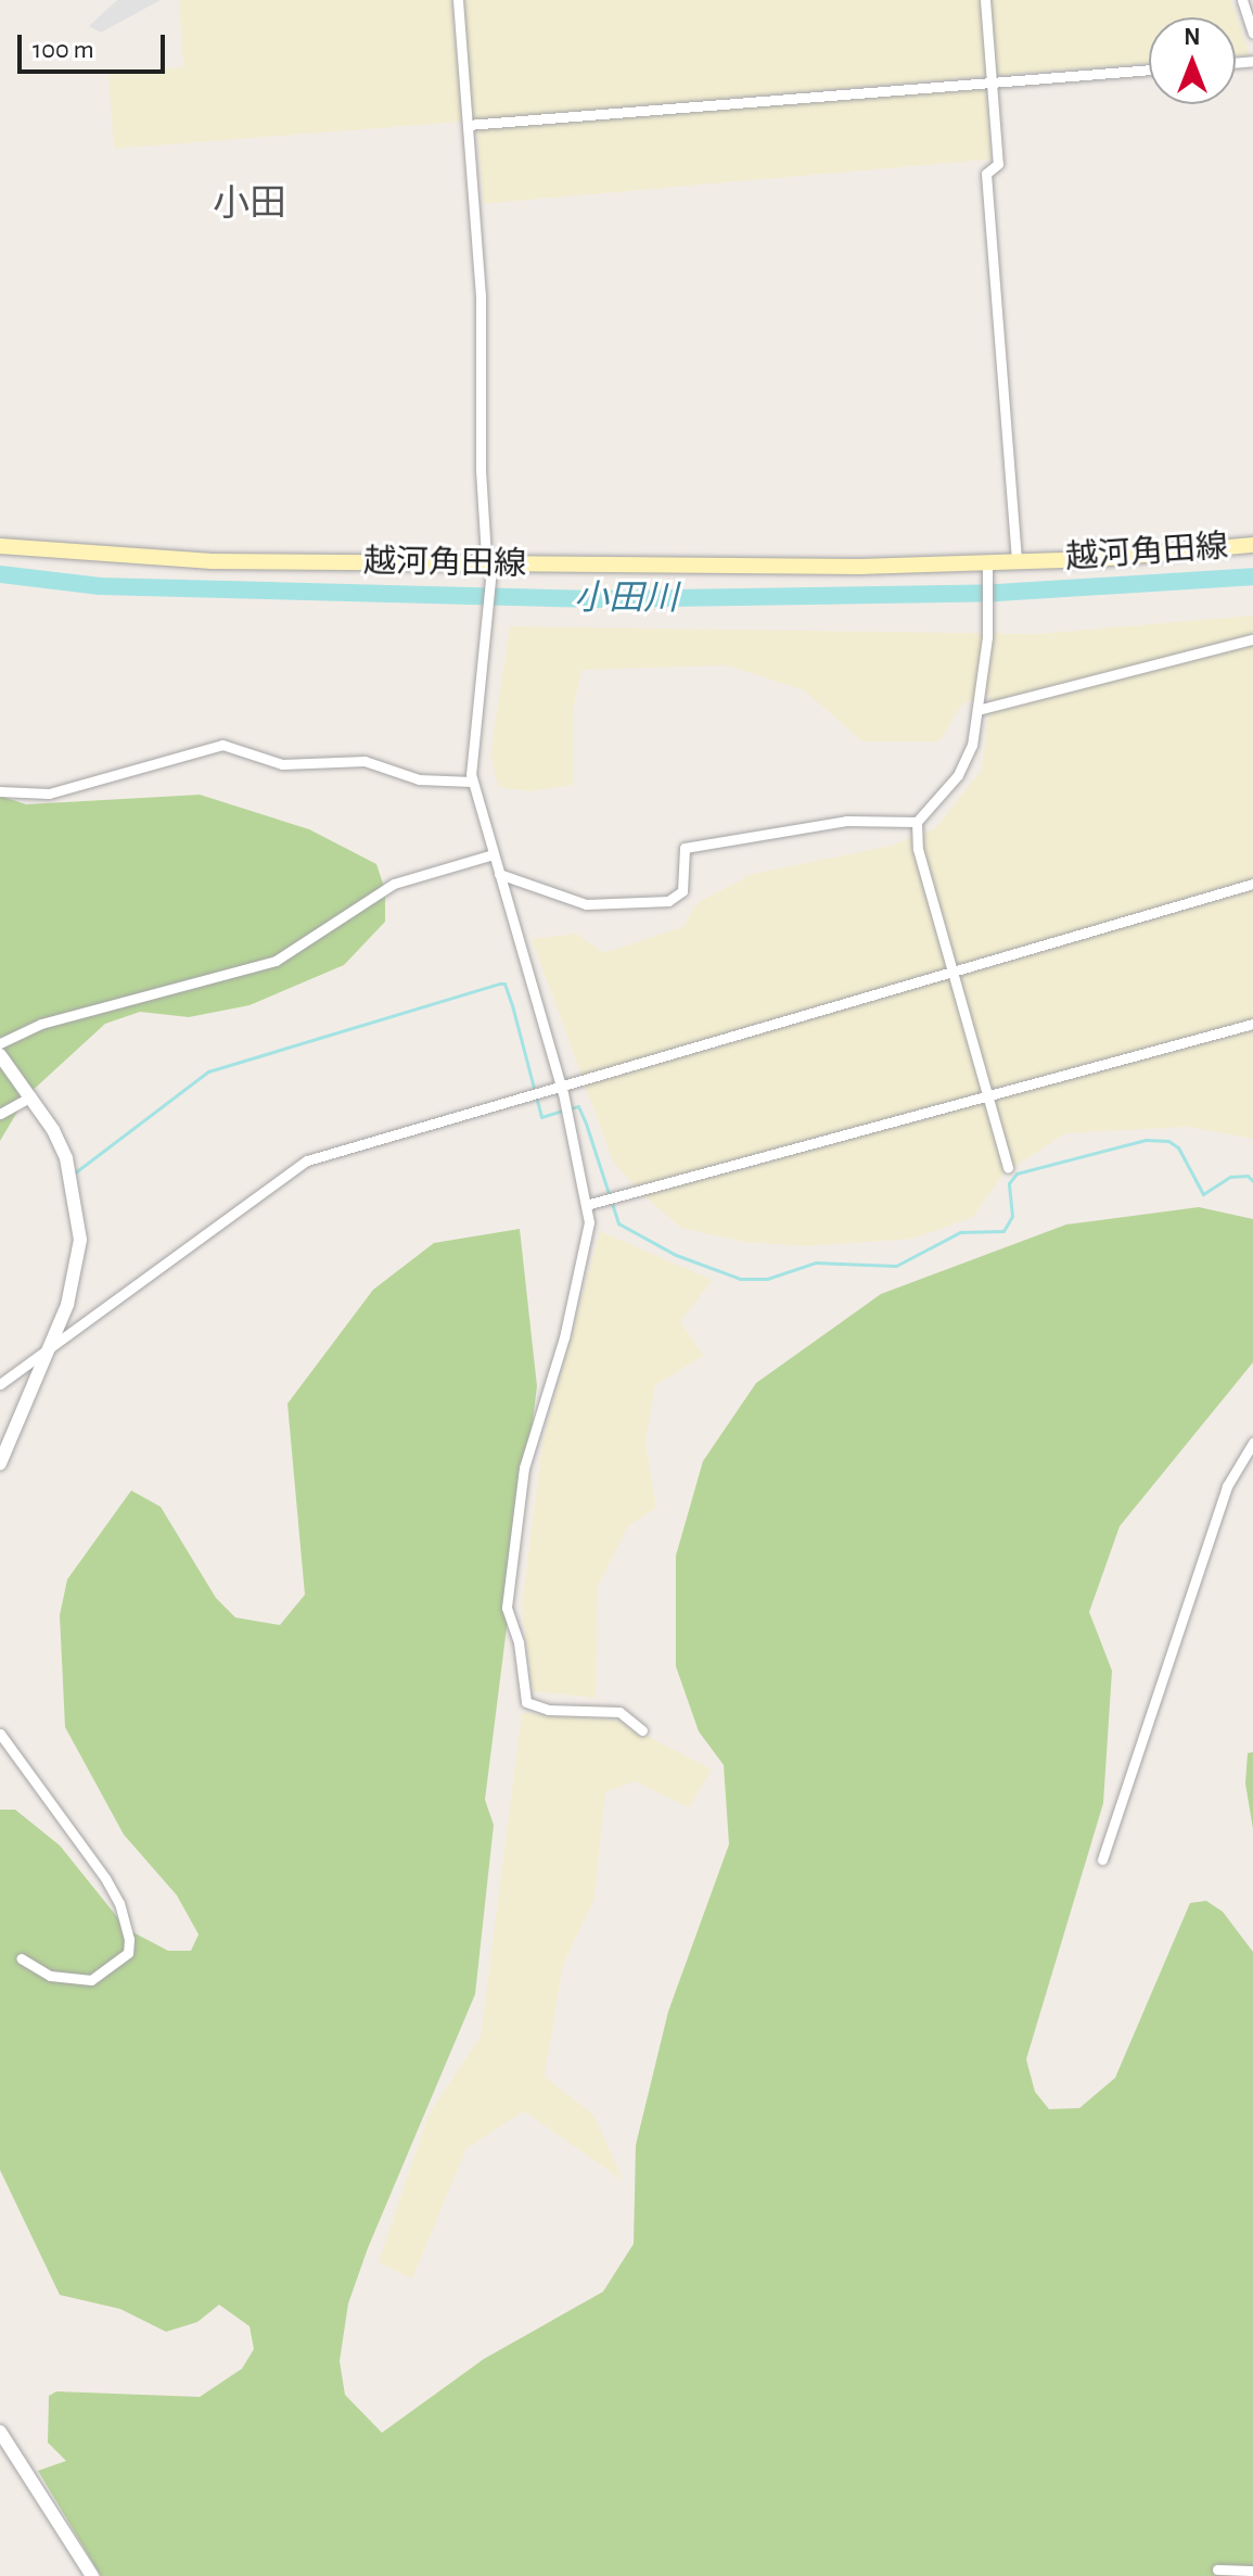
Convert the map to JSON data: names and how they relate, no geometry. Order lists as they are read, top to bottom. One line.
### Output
{"streets":{"main road":["越河角田線"]},"districts":["小田"],"water":["小田川"],"scale_bar":"100 m","north":"top"}
